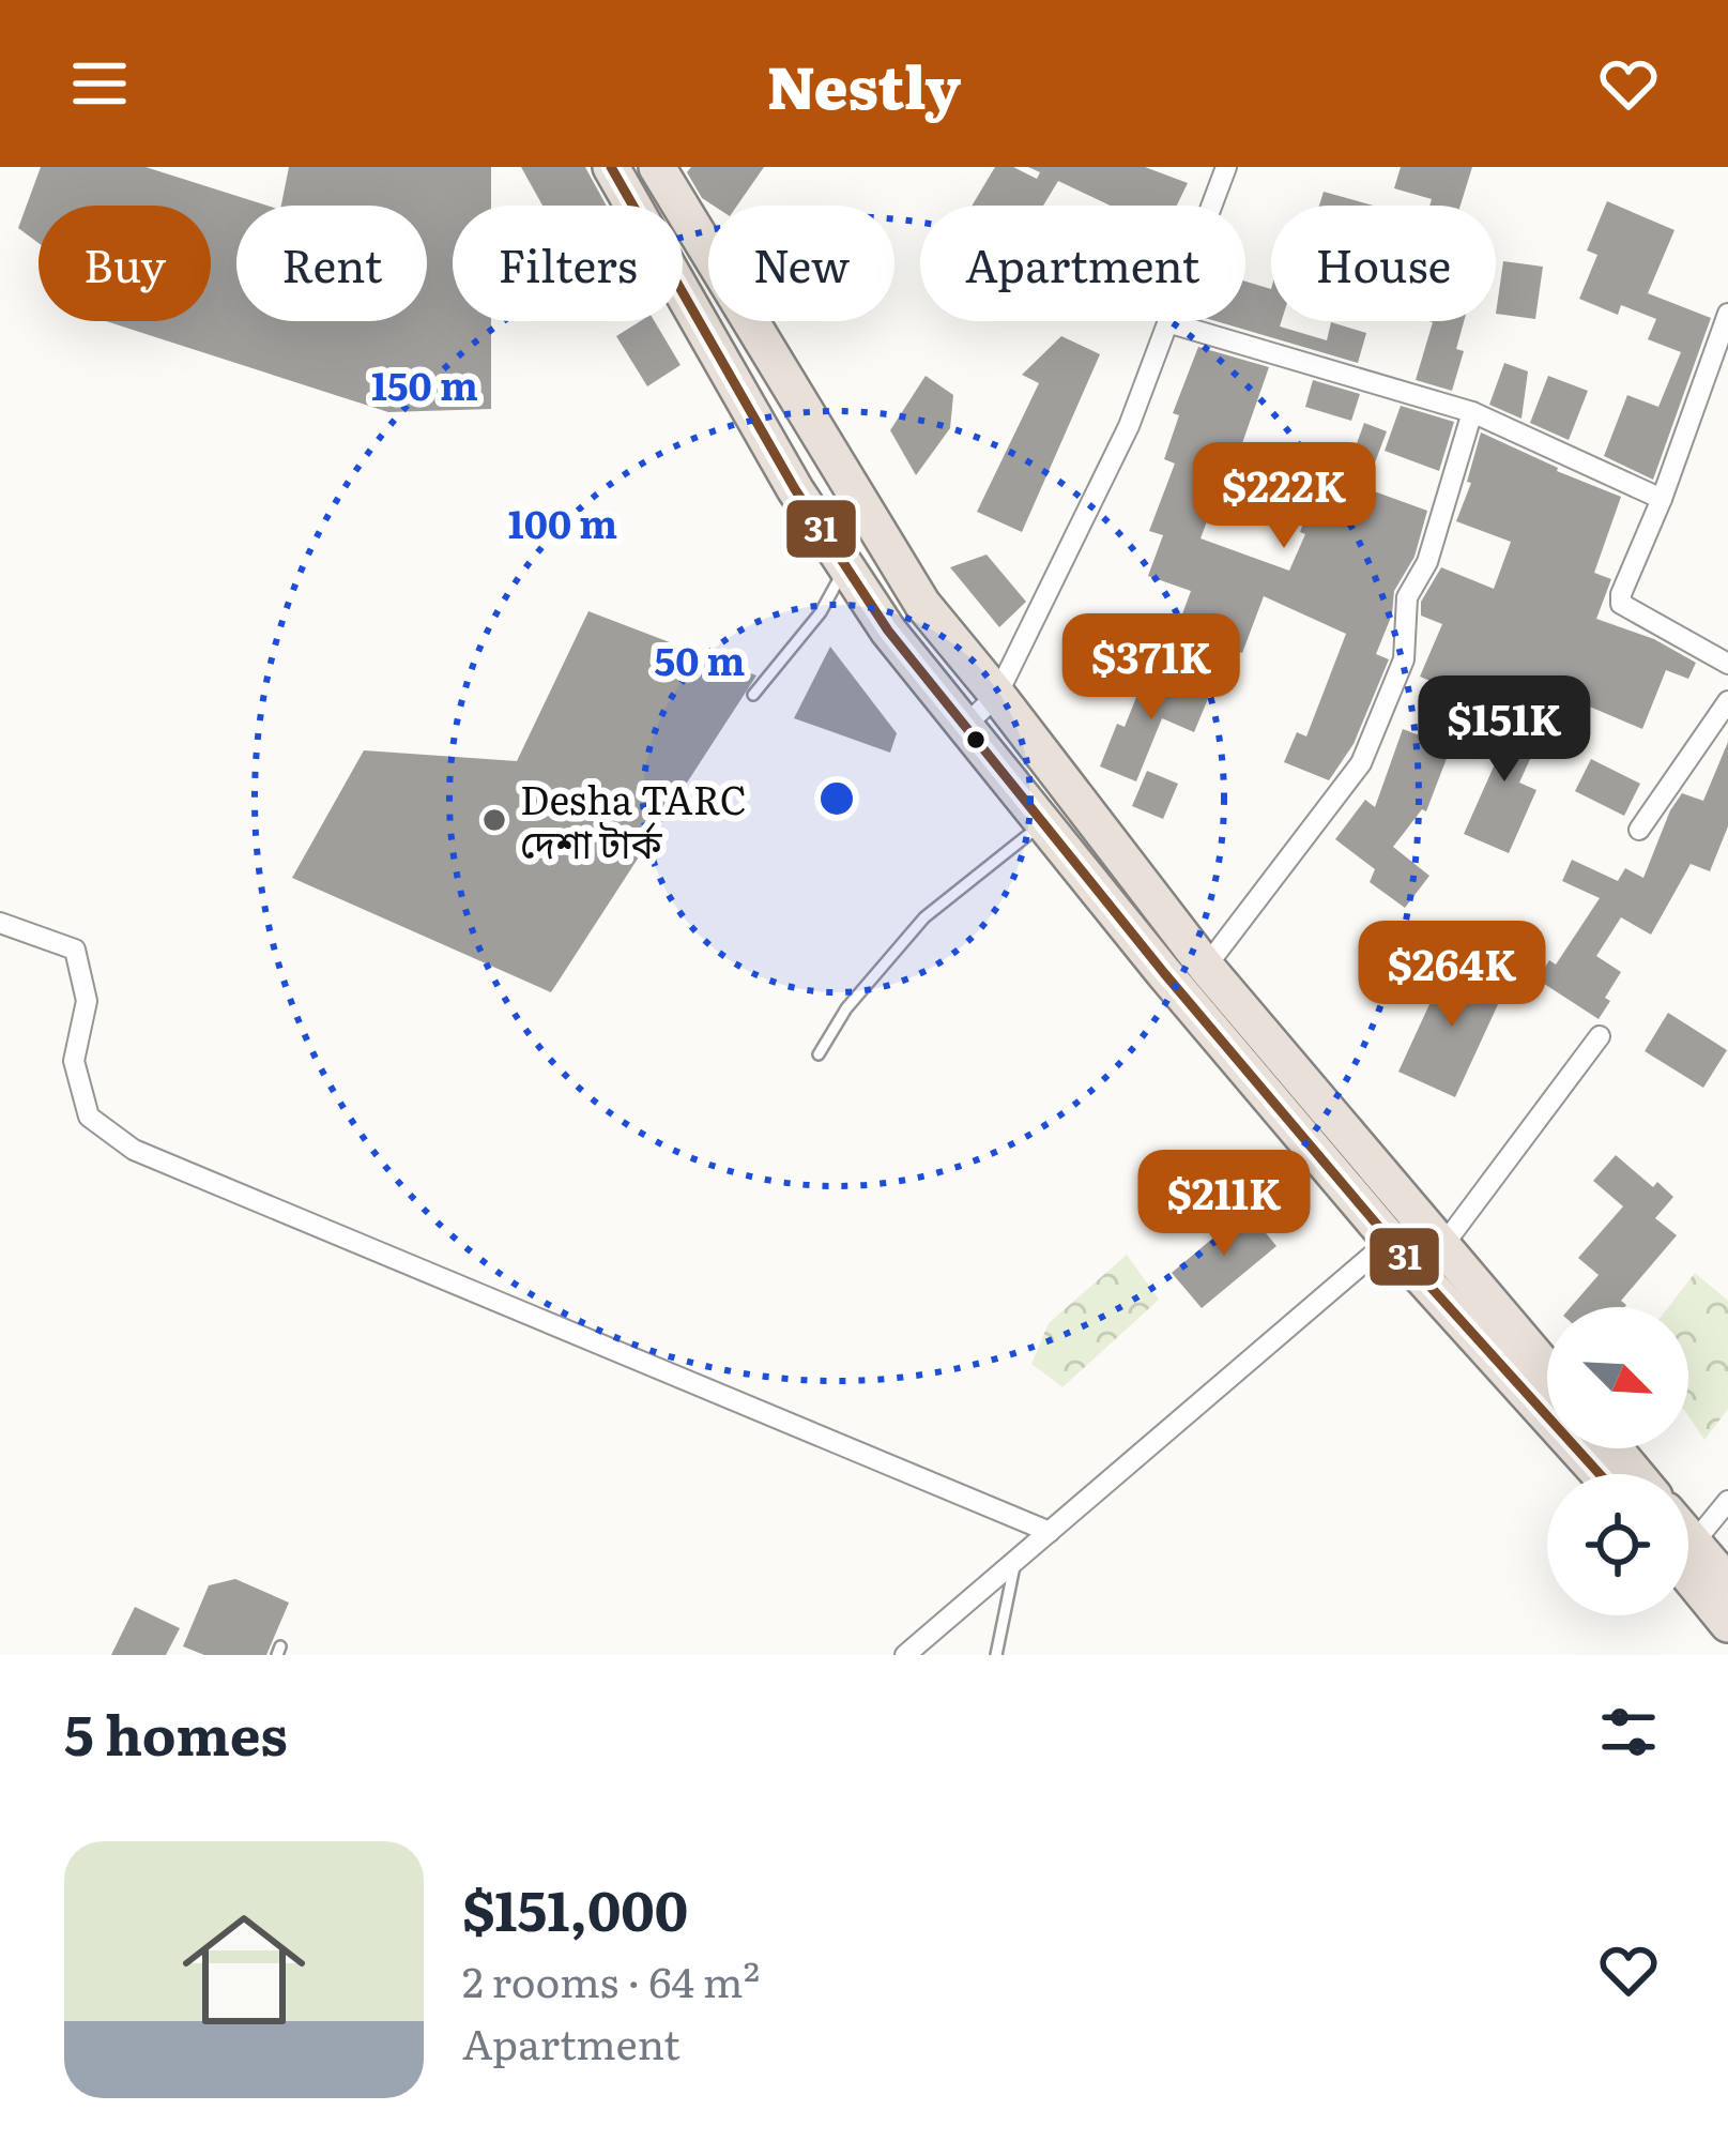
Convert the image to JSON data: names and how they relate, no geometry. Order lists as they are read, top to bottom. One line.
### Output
{"places":["Desha TARC দেশা টার্ক"],"lines":["transit line 31"],"north":"bottom right","page":{"header":"Nestly","chip":["Buy","Rent","Filters","New","Apartment","House"],"price":["$222K","$371K","$151K","$264K","$211K"],"heading":"5 homes","list":[{"name":"$151,000","note":"2 rooms · 64 m² · Apartment"}]},"rings":["150 m","100 m","50 m"]}
